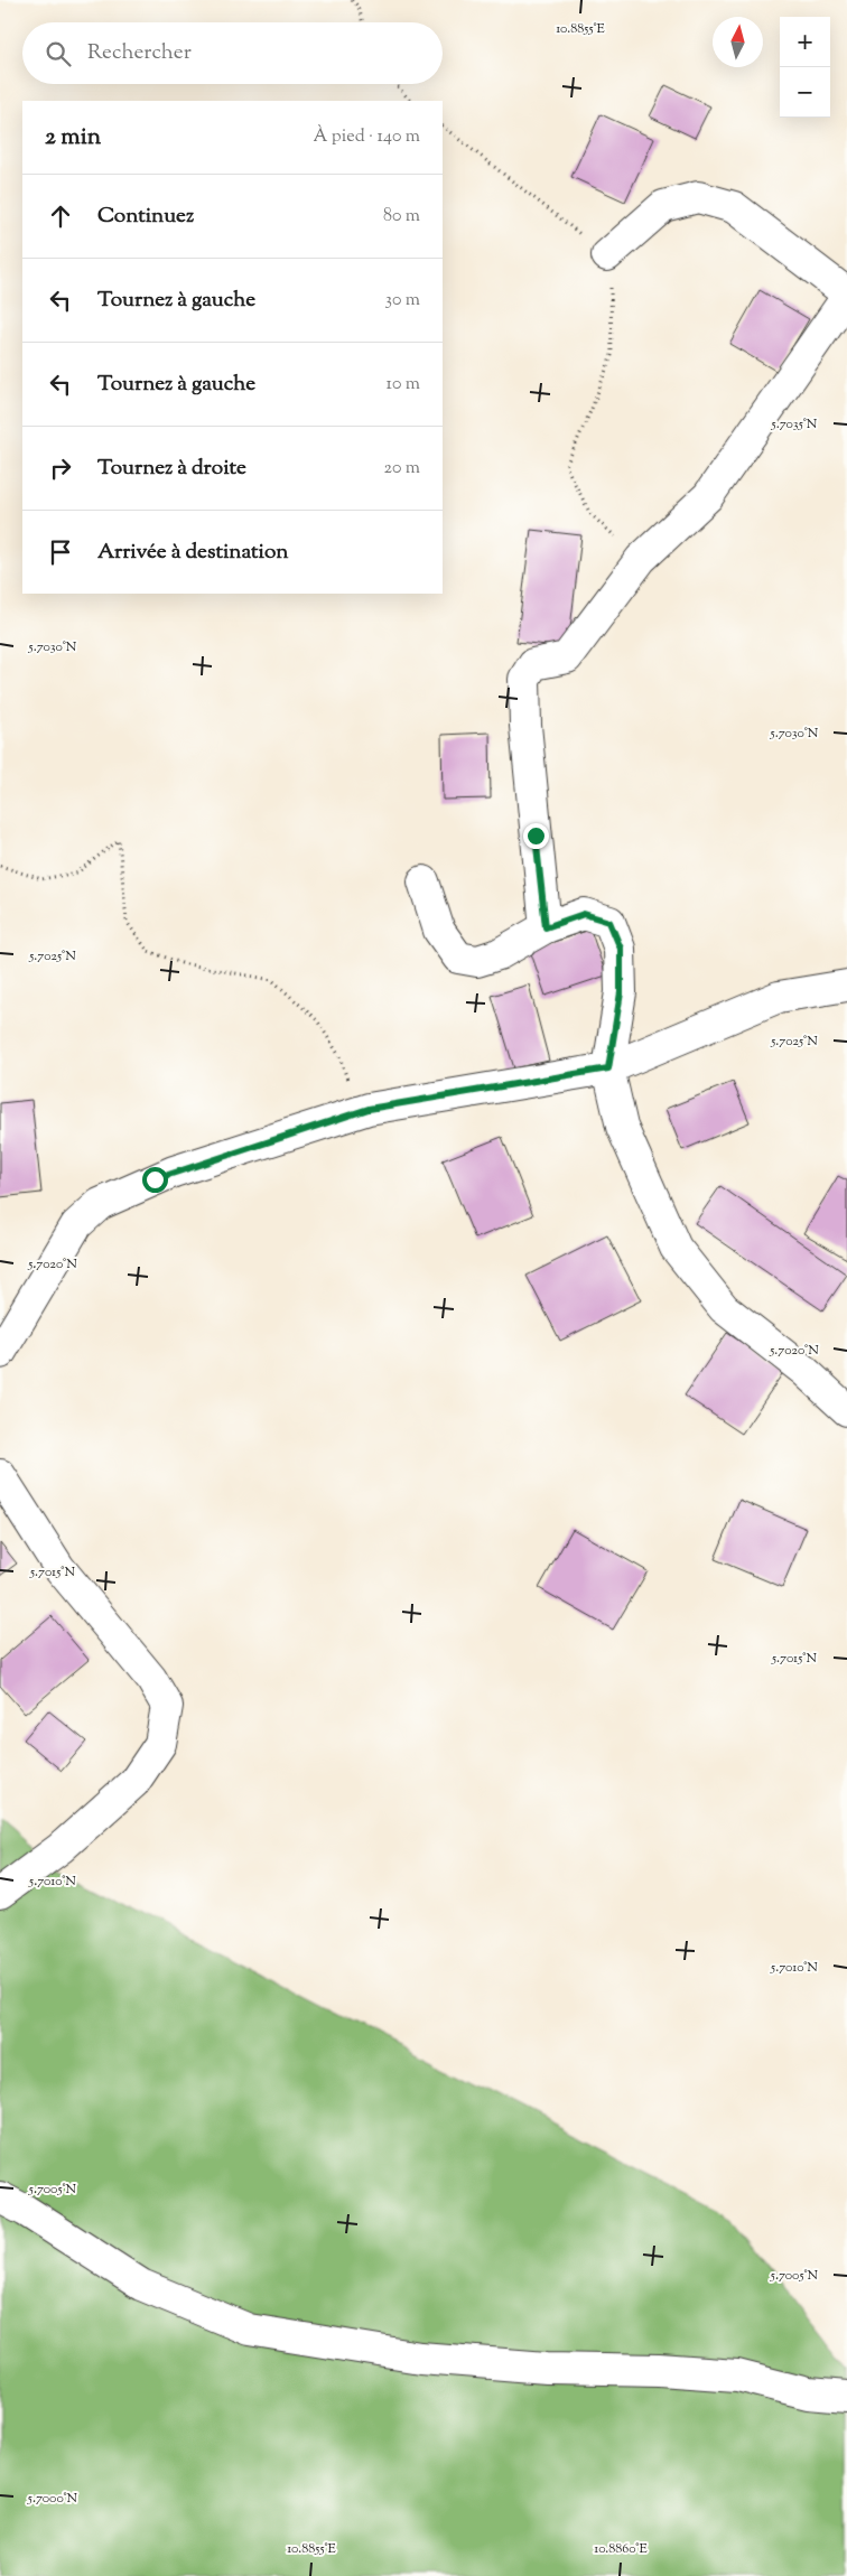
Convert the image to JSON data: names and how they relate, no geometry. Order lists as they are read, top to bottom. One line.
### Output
{"north":"top","page":{"map_buttons":["+","−"],"search":"Rechercher","heading":["2 min","À pied · 140 m"],"list":[["Continuez","80 m"],["Tournez à gauche","30 m"],["Tournez à gauche","10 m"],["Tournez à droite","20 m"],"Arrivée à destination"]},"coordinates":["10.8855°E","5.7035°N","5.7030°N","5.7025°N","5.7020°N","5.7015°N","5.7010°N","5.7005°N","5.7000°N","10.8860°E"]}
